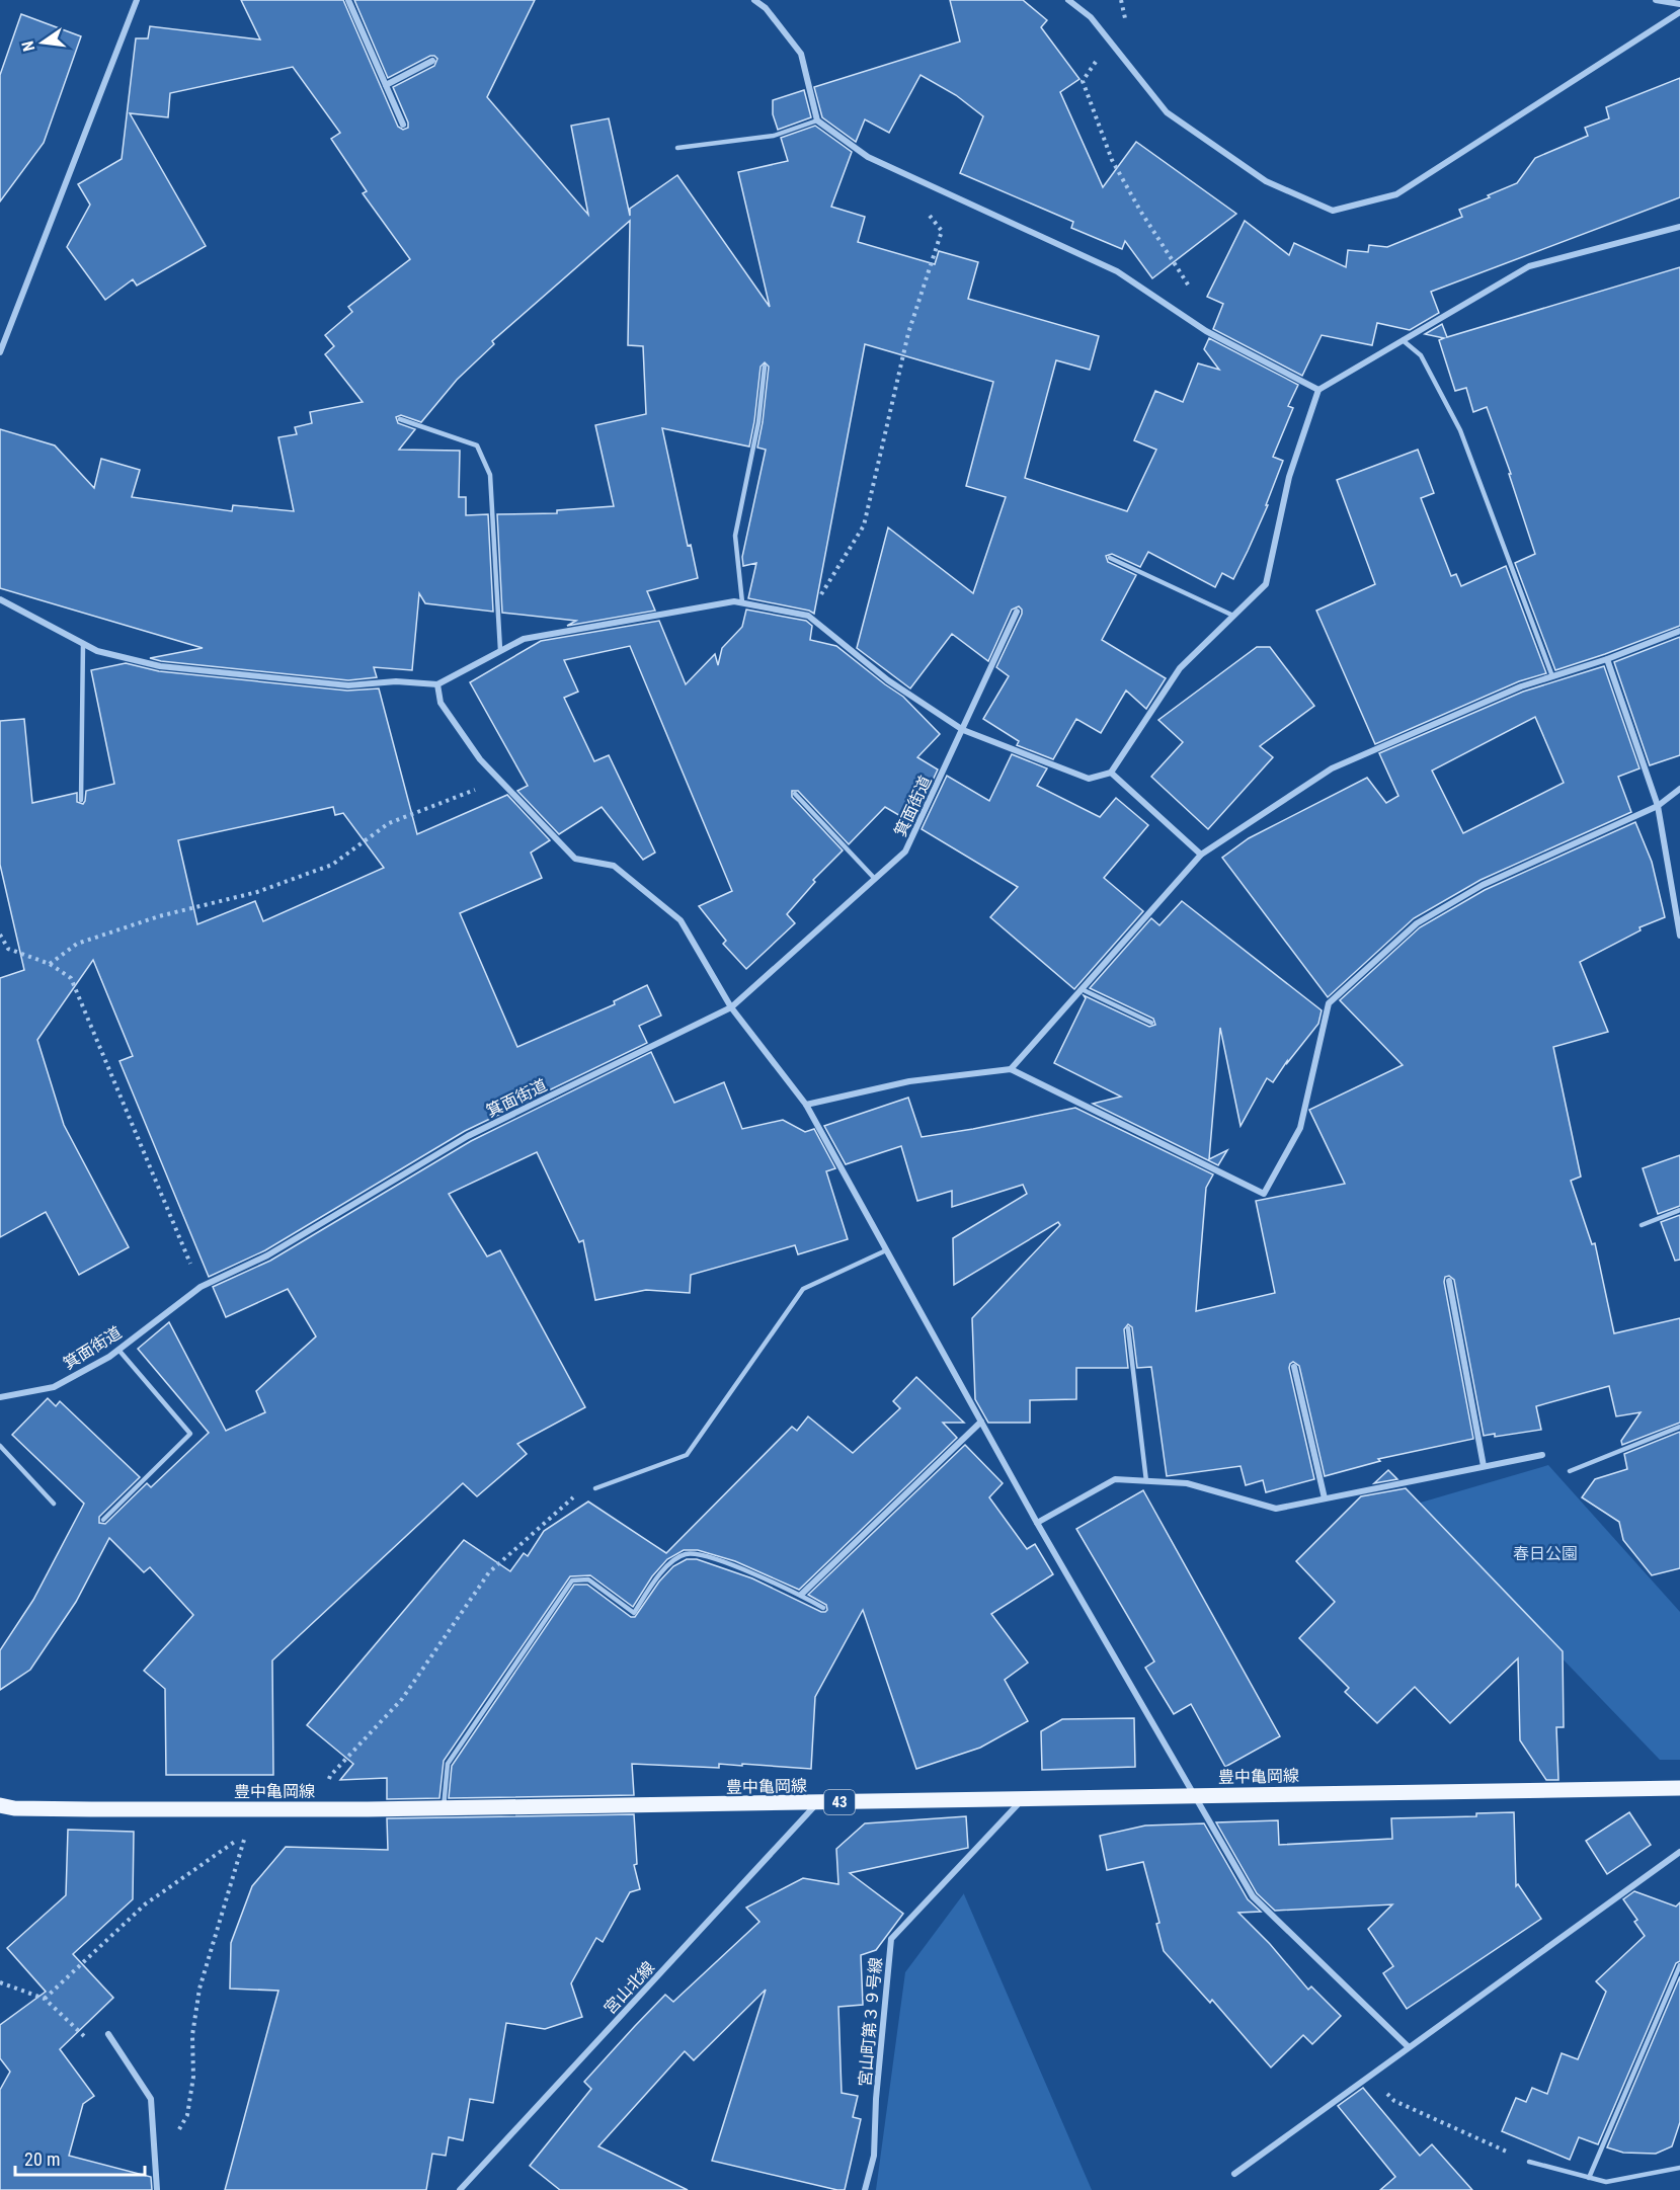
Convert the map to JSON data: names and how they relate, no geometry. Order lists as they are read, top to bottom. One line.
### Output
{"streets":{"main road":["豊中亀岡線","43"],"street":["箕面街道","宮山北線","宮山町第３９号線"]},"crossings":[["豊中亀岡線","宮山北線"],["豊中亀岡線","宮山町第３９号線"]],"parks":["春日公園"],"scale_bar":"20 m","north":"left"}
